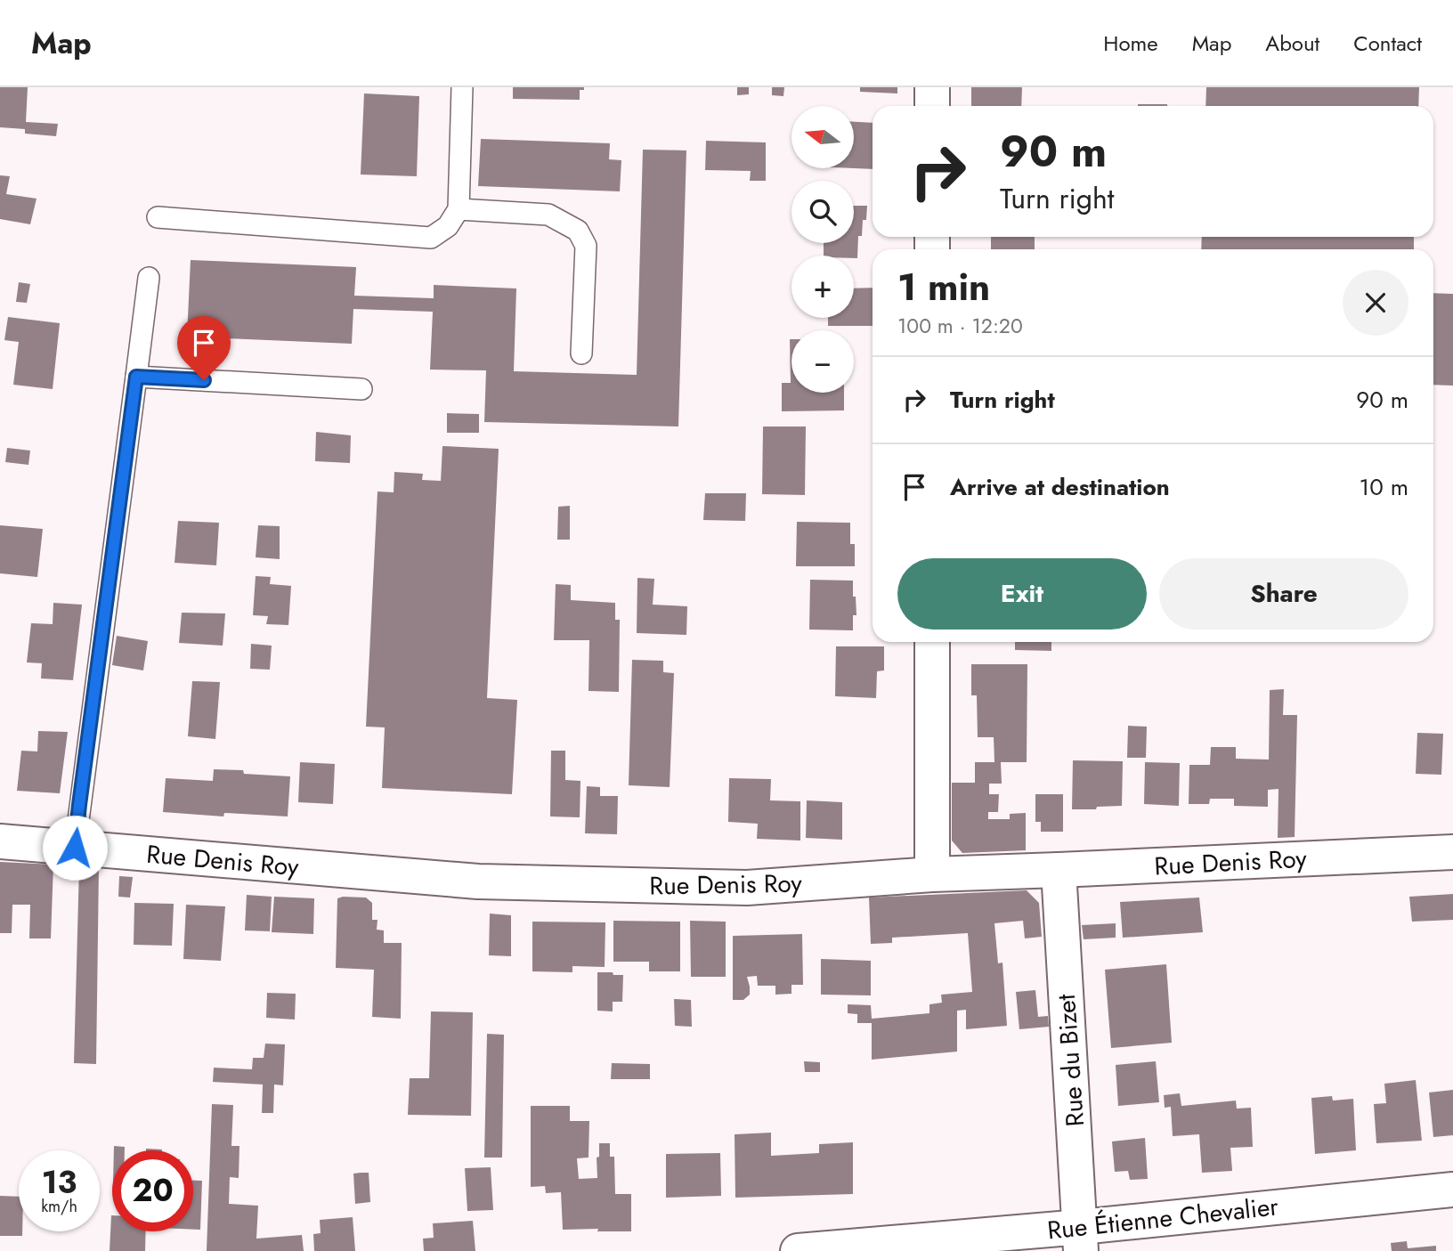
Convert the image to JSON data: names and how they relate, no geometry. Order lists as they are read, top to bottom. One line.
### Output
{"streets":{"street":["Rue Denis Roy","Rue du Bizet","Rue Étienne Chevalier"]},"crossings":[["Rue Denis Roy","Rue du Bizet"],["Rue du Bizet","Rue Étienne Chevalier"]],"north":"left","page":{"header":"Map","nav":["Home","Map","About","Contact"],"map_buttons":["+","−"],"turn":["90 m","Turn right"],"heading":["1 min","100 m · 12:20"],"list":[{"name":"Turn right","value":"90 m"},{"name":"Arrive at destination","value":"10 m"}],"buttons":["Exit","Share"],"speed":"13 km/h","limit":"20"}}
